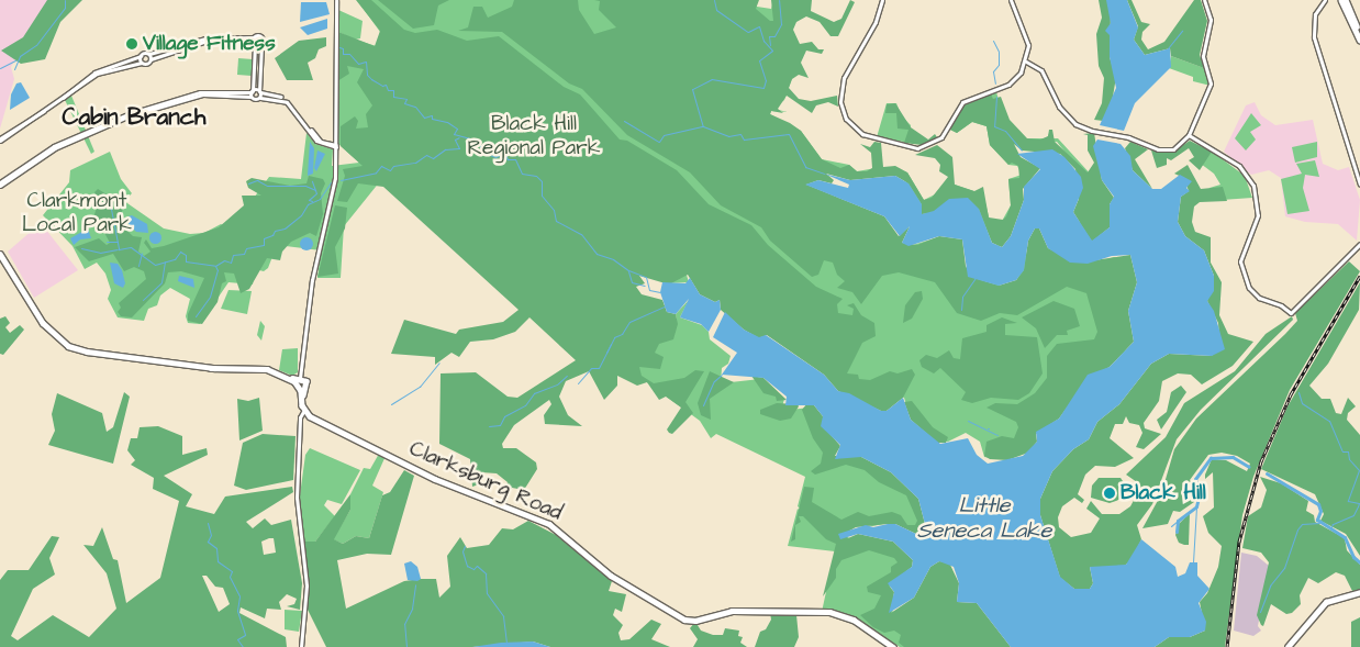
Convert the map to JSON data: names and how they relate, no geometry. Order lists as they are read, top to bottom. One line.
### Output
{"streets":{"main road":["Clarksburg Road"]},"districts":["Cabin Branch"],"water":["Little Seneca Lake"],"parks":["Black Hill Regional Park","Clarkmont Local Park"],"places":["Village Fitness","Black Hill"]}
